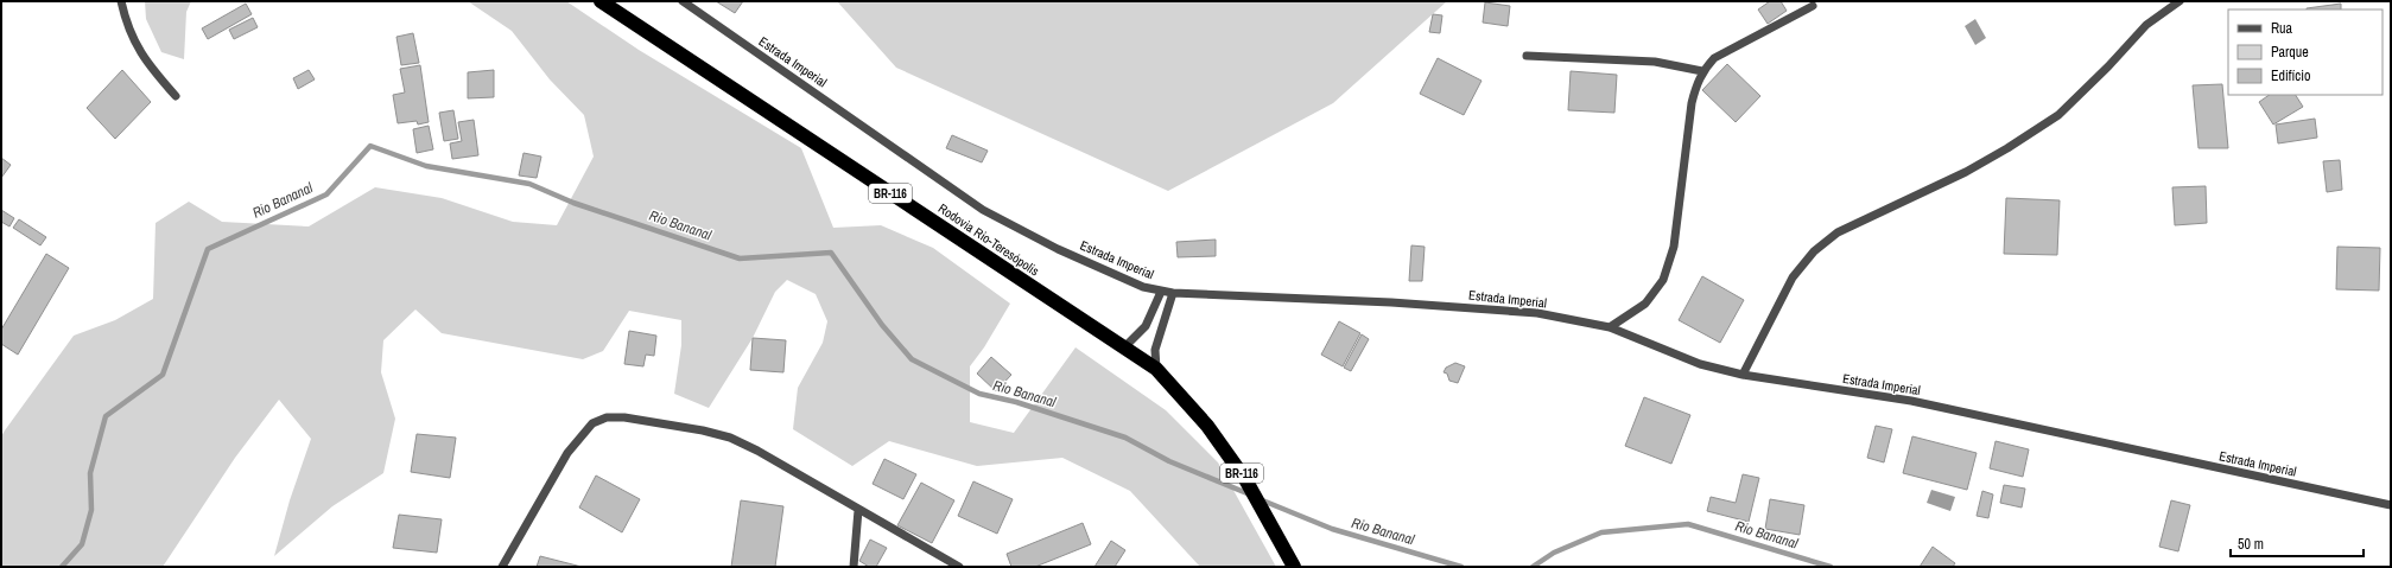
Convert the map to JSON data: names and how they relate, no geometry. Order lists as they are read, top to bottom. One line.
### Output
{"streets":{"highway":["BR-116","Rodovia Rio-Teresópolis"],"street":["Estrada Imperial"]},"water":["Rio Bananal"],"legend":["Rua","Parque","Edifício"],"scale_bar":"50 m"}
